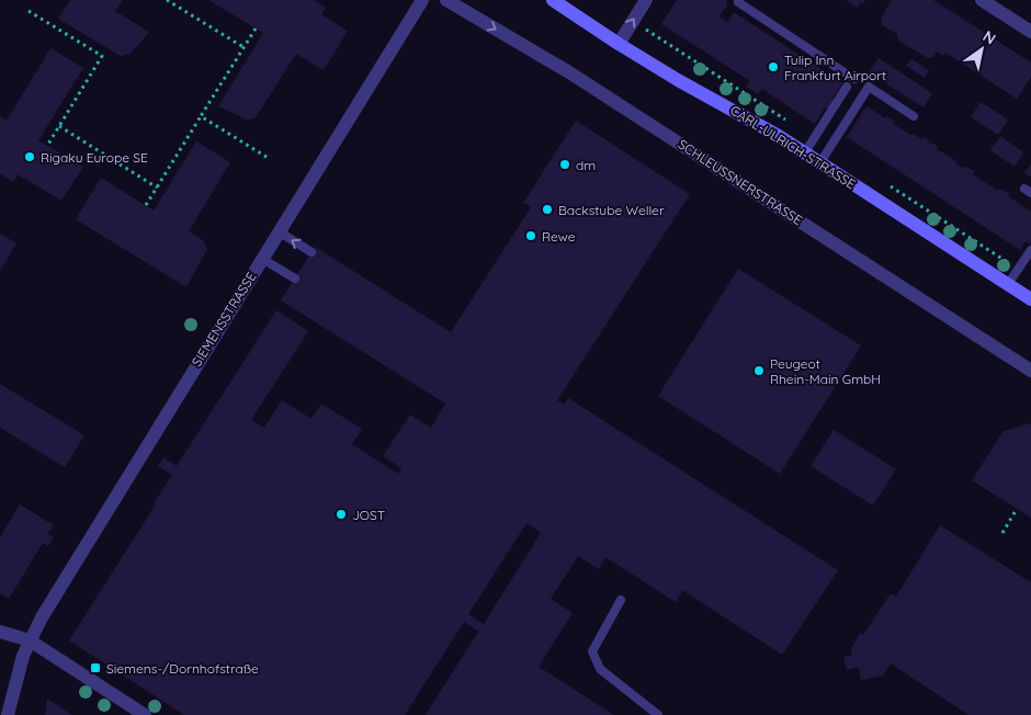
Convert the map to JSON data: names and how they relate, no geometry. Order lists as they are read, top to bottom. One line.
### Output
{"streets":{"main road":["CARL-ULRICH-STRASSE"],"street":["SCHLEUSSNERSTRASSE","SIEMENSSTRASSE"]},"one_way":["SCHLEUSSNERSTRASSE"],"places":{"other":["Tulip Inn Frankfurt Airport","Rigaku Europe SE","dm","Backstube Weller","Rewe","Peugeot Rhein-Main GmbH","JOST"],"transit":["Siemens-/Dornhofstraße"]},"north":"top right"}
